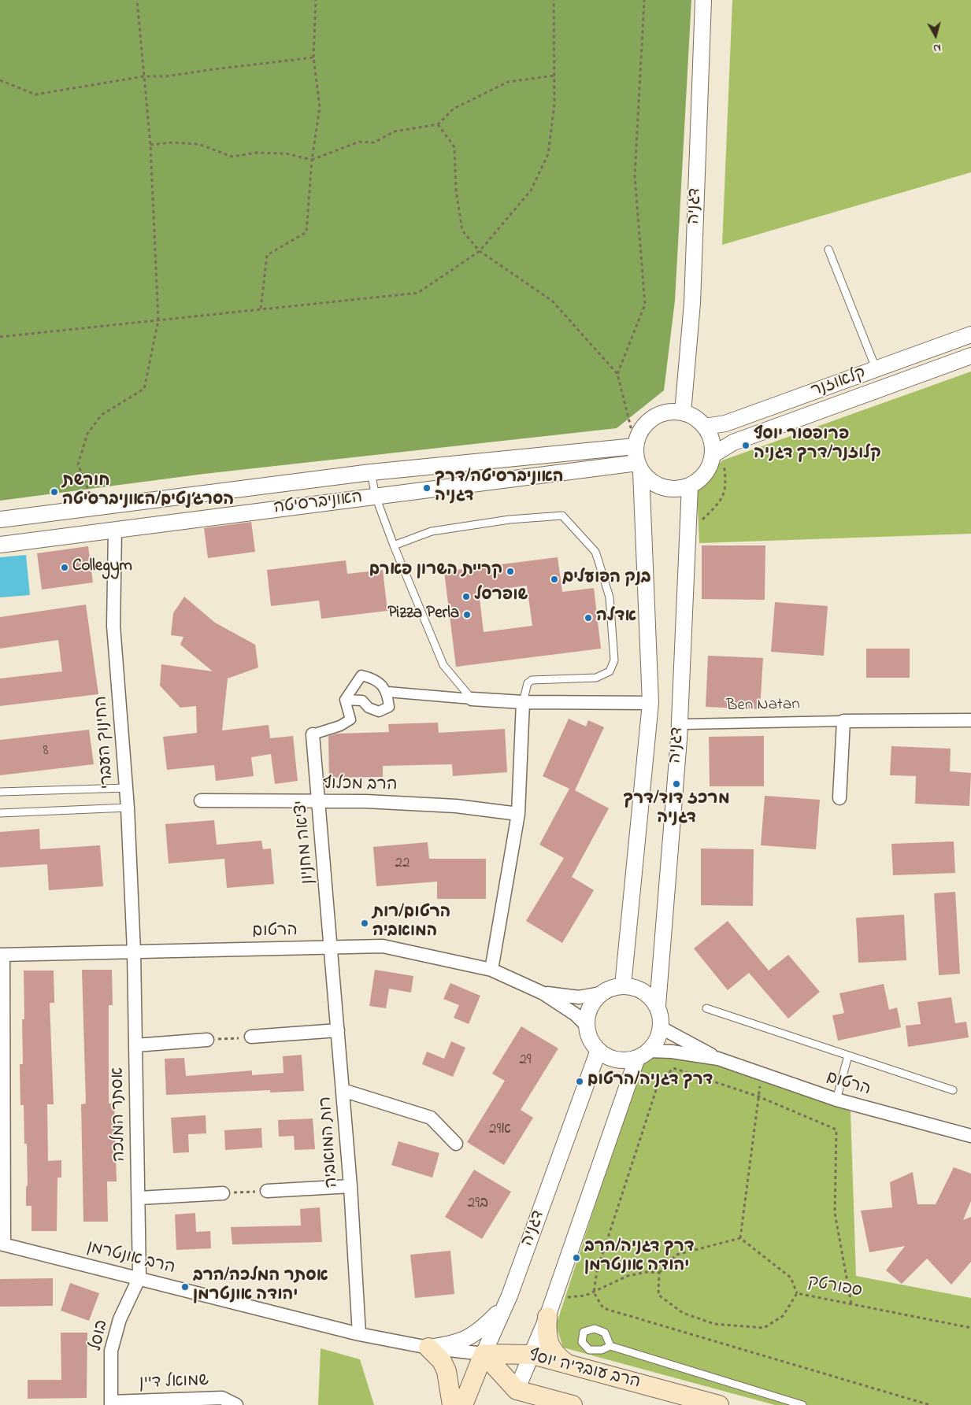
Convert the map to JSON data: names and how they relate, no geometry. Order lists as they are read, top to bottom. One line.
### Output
{"streets":{"main road":["דגניה","הרב עובדיה יוסף"],"street":["קלאוזנר","האוניברסיטה","Ben Natan","החינוך העברי","הרב מכלוף","יציאה מחניון","הרטום","אסתר המלכה","רות המואביה","הרב אונטרמן","בוסל","שמואל דיין"],"path":["ספורטק"]},"crossings":[["דגניה","קלאוזנר"],["דגניה","האוניברסיטה"],["דגניה","הרטום"],["דגניה","הרב אונטרמן"],["דגניה","הרב עובדיה יוסף"],["קלאוזנר","האוניברסיטה"],["האוניברסיטה","החינוך העברי"],["החינוך העברי","הרטום"],["החינוך העברי","אסתר המלכה"],["הרב מכלוף","יציאה מחניון"],["יציאה מחניון","הרטום"],["יציאה מחניון","רות המואביה"],["הרטום","אסתר המלכה"],["הרטום","רות המואביה"],["אסתר המלכה","הרב אונטרמן"],["אסתר המלכה","בוסל"],["רות המואביה","הרב אונטרמן"],["הרב אונטרמן","בוסל"],["הרב אונטרמן","הרב עובדיה יוסף"],["בוסל","שמואל דיין"]],"places":["פרופסור יוסף קלוזנר/דרך דגניה","האוניברסיטה/דרך דגניה","חורשת הסרג׳נטים/האוניברסיטה","Collegym","קריית השרון פארם","בנק הפועלים","שופרסל","Pizza Perla","אדלה","מרכז דוד/דרך דגניה","הרטום/רות המואביה","דרך דגניה/הרטום","דרך דגניה/הרב יהודה אונטרמן","אסתר המלכה/הרב יהודה אונטרמן"],"house_numbers":["8","22","29","29א","29ב"],"north":"bottom"}
